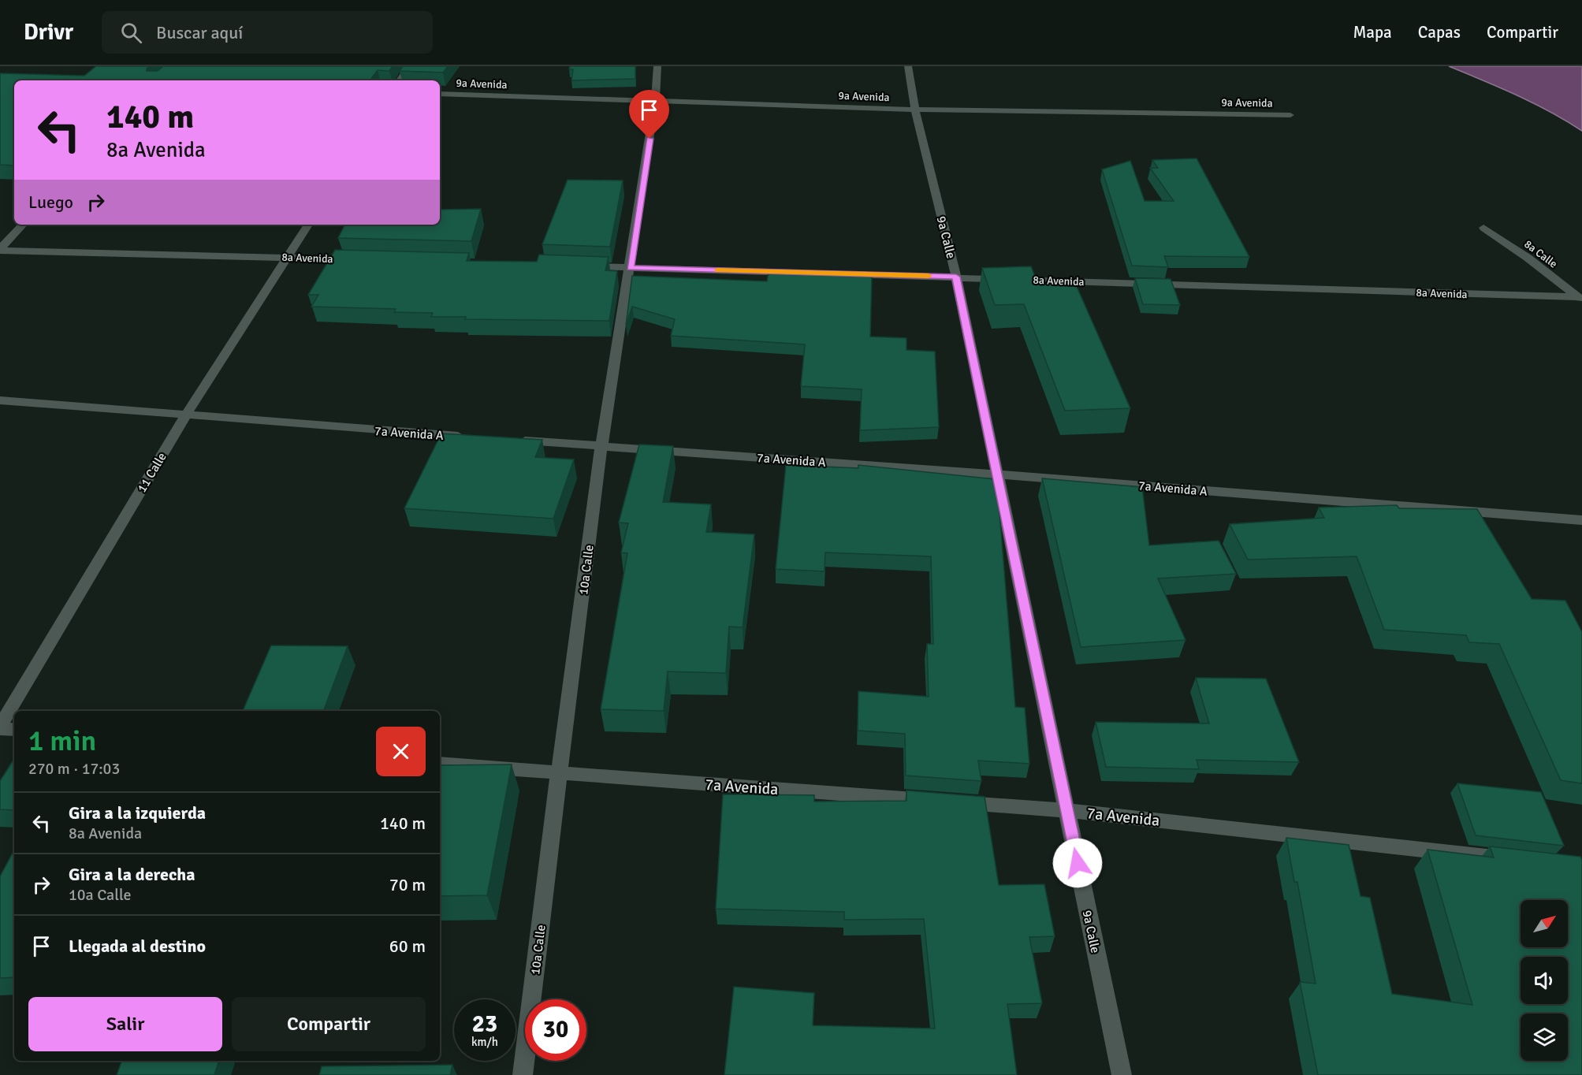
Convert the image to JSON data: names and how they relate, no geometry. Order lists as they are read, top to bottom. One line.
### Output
{"streets":{"street":["9a Avenida","9a Calle","8a Calle","8a Avenida","7a Avenida A","11 Calle","10a Calle","7a Avenida"]},"crossings":[["9a Avenida","9a Calle"],["9a Avenida","10a Calle"],["9a Calle","8a Avenida"],["9a Calle","7a Avenida A"],["9a Calle","7a Avenida"],["8a Calle","8a Avenida"],["8a Avenida","11 Calle"],["8a Avenida","10a Calle"],["7a Avenida A","11 Calle"],["7a Avenida A","10a Calle"],["10a Calle","7a Avenida"]],"north":"top right","page":{"header":"Drivr","search":"Buscar aquí","nav":["Mapa","Capas","Compartir"],"turn":["140 m","8a Avenida"],"then":"Luego","heading":["1 min","270 m · 17:03"],"list":[{"name":"Gira a la izquierda","note":"8a Avenida","value":"140 m"},{"name":"Gira a la derecha","note":"10a Calle","value":"70 m"},{"name":"Llegada al destino","value":"60 m"}],"buttons":["Salir","Compartir"],"speed":"23 km/h","limit":"30"}}
